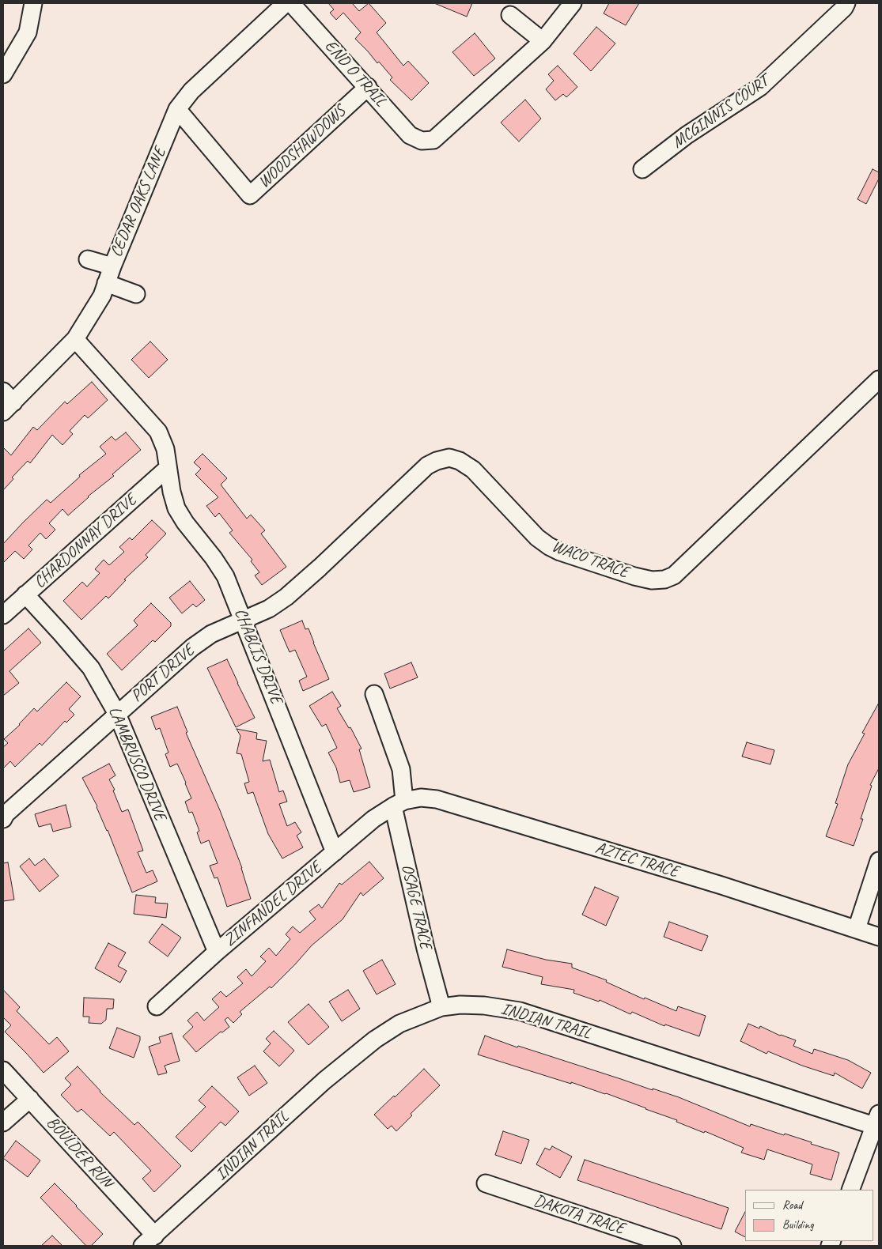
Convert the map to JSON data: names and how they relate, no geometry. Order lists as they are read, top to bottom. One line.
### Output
{"streets":{"street":["END O TRAIL","MCGINNIS COURT","WOODSHAWDOWS","CEDAR OAKS LANE","CHARDONNAY DRIVE","WACO TRACE","CHABLIS DRIVE","PORT DRIVE","LAMBRUSCO DRIVE","AZTEC TRACE","ZINFANDEL DRIVE","OSAGE TRACE","INDIAN TRAIL","BOULDER RUN","DAKOTA TRACE"]},"crossings":[["END O TRAIL","WOODSHAWDOWS"],["WOODSHAWDOWS","CEDAR OAKS LANE"],["CEDAR OAKS LANE","CHABLIS DRIVE"],["CHARDONNAY DRIVE","CHABLIS DRIVE"],["CHARDONNAY DRIVE","LAMBRUSCO DRIVE"],["WACO TRACE","CHABLIS DRIVE"],["WACO TRACE","PORT DRIVE"],["CHABLIS DRIVE","PORT DRIVE"],["CHABLIS DRIVE","ZINFANDEL DRIVE"],["PORT DRIVE","LAMBRUSCO DRIVE"],["LAMBRUSCO DRIVE","ZINFANDEL DRIVE"],["AZTEC TRACE","ZINFANDEL DRIVE"],["AZTEC TRACE","OSAGE TRACE"],["ZINFANDEL DRIVE","OSAGE TRACE"],["OSAGE TRACE","INDIAN TRAIL"],["INDIAN TRAIL","BOULDER RUN"]],"legend":["Road","Building"]}
